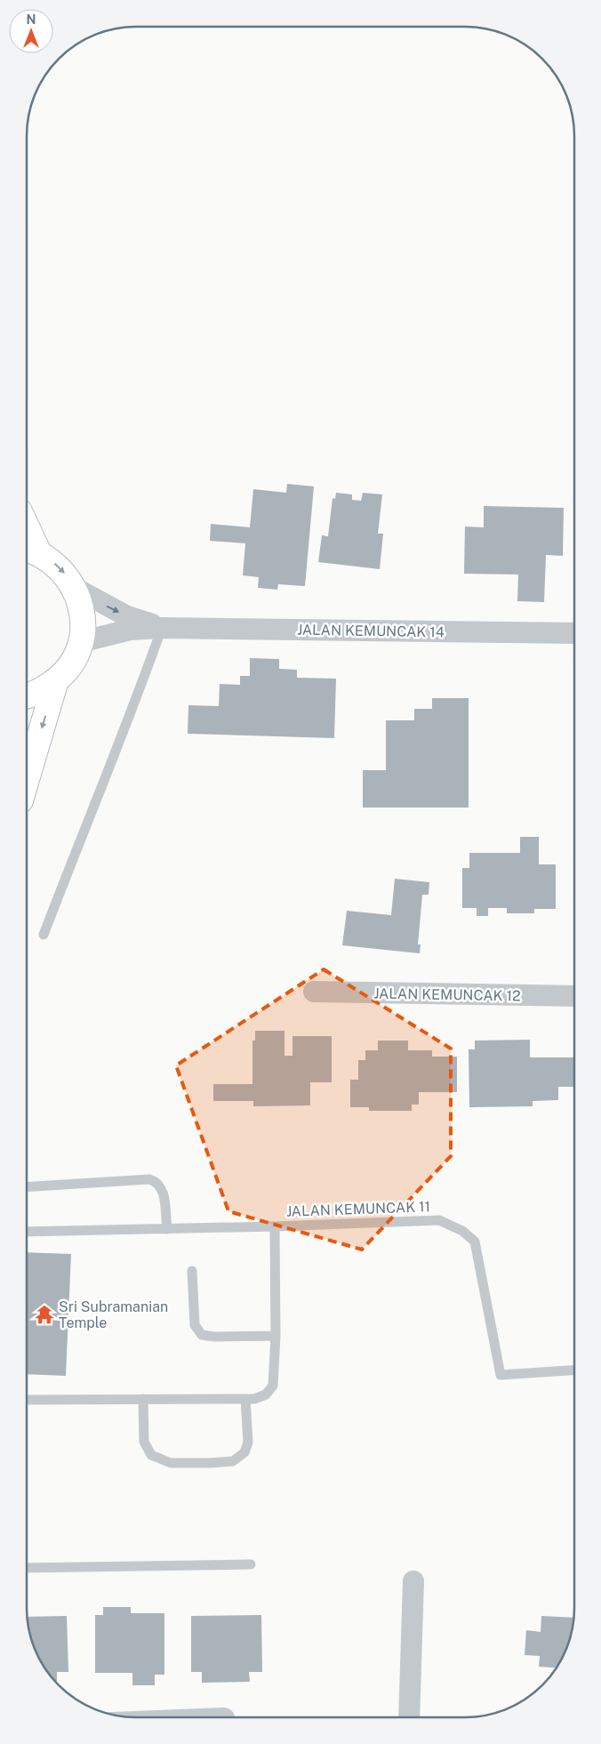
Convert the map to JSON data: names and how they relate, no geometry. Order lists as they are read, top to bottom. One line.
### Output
{"streets":{"street":["JALAN KEMUNCAK 14","JALAN KEMUNCAK 12"],"lane":["JALAN KEMUNCAK 11"]},"places":{"temple":["Sri Subramanian Temple"]},"north":"top"}
